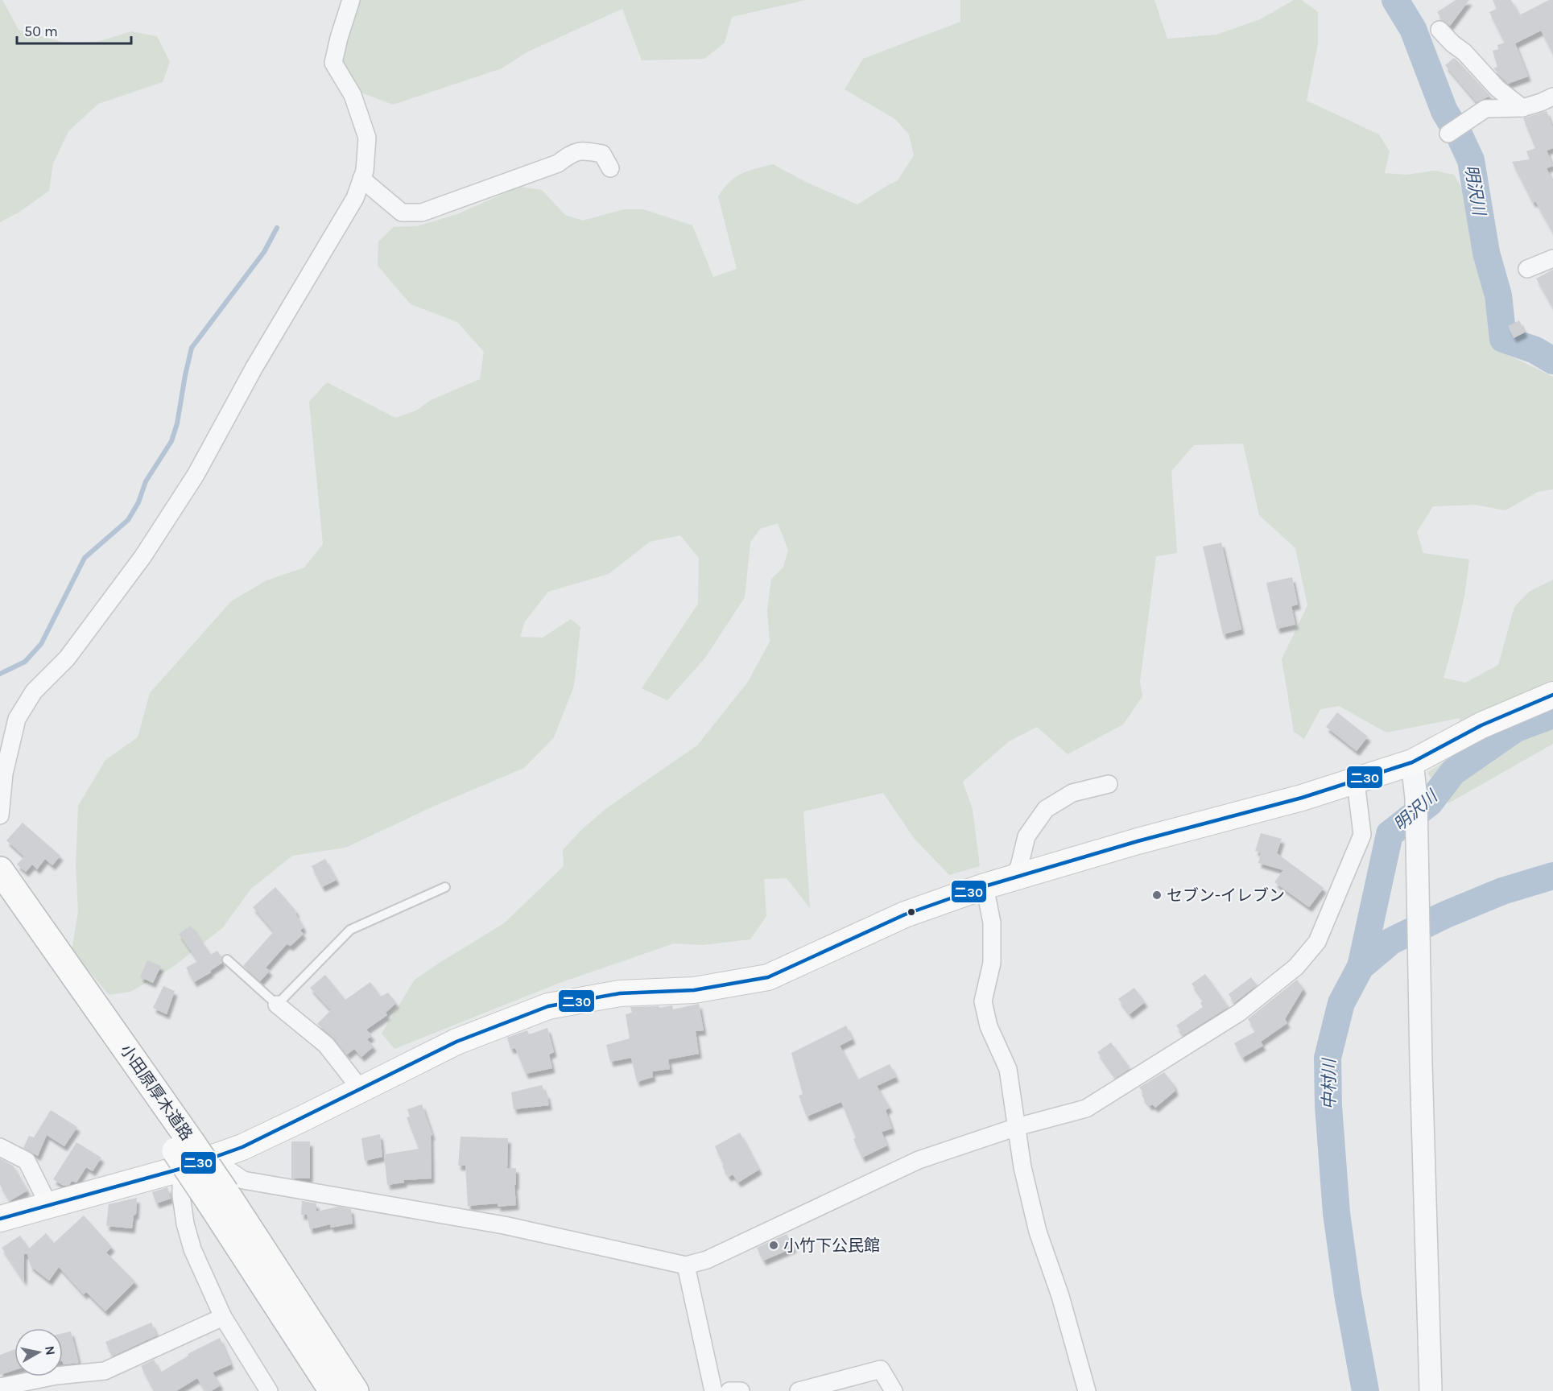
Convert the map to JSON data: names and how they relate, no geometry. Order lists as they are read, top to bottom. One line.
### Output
{"streets":{"highway":["小田原厚木道路"]},"water":["明沢川","中村川"],"places":["セブン-イレブン","小竹下公民館"],"lines":["transit line 二30"],"scale_bar":"50 m","north":"right"}
